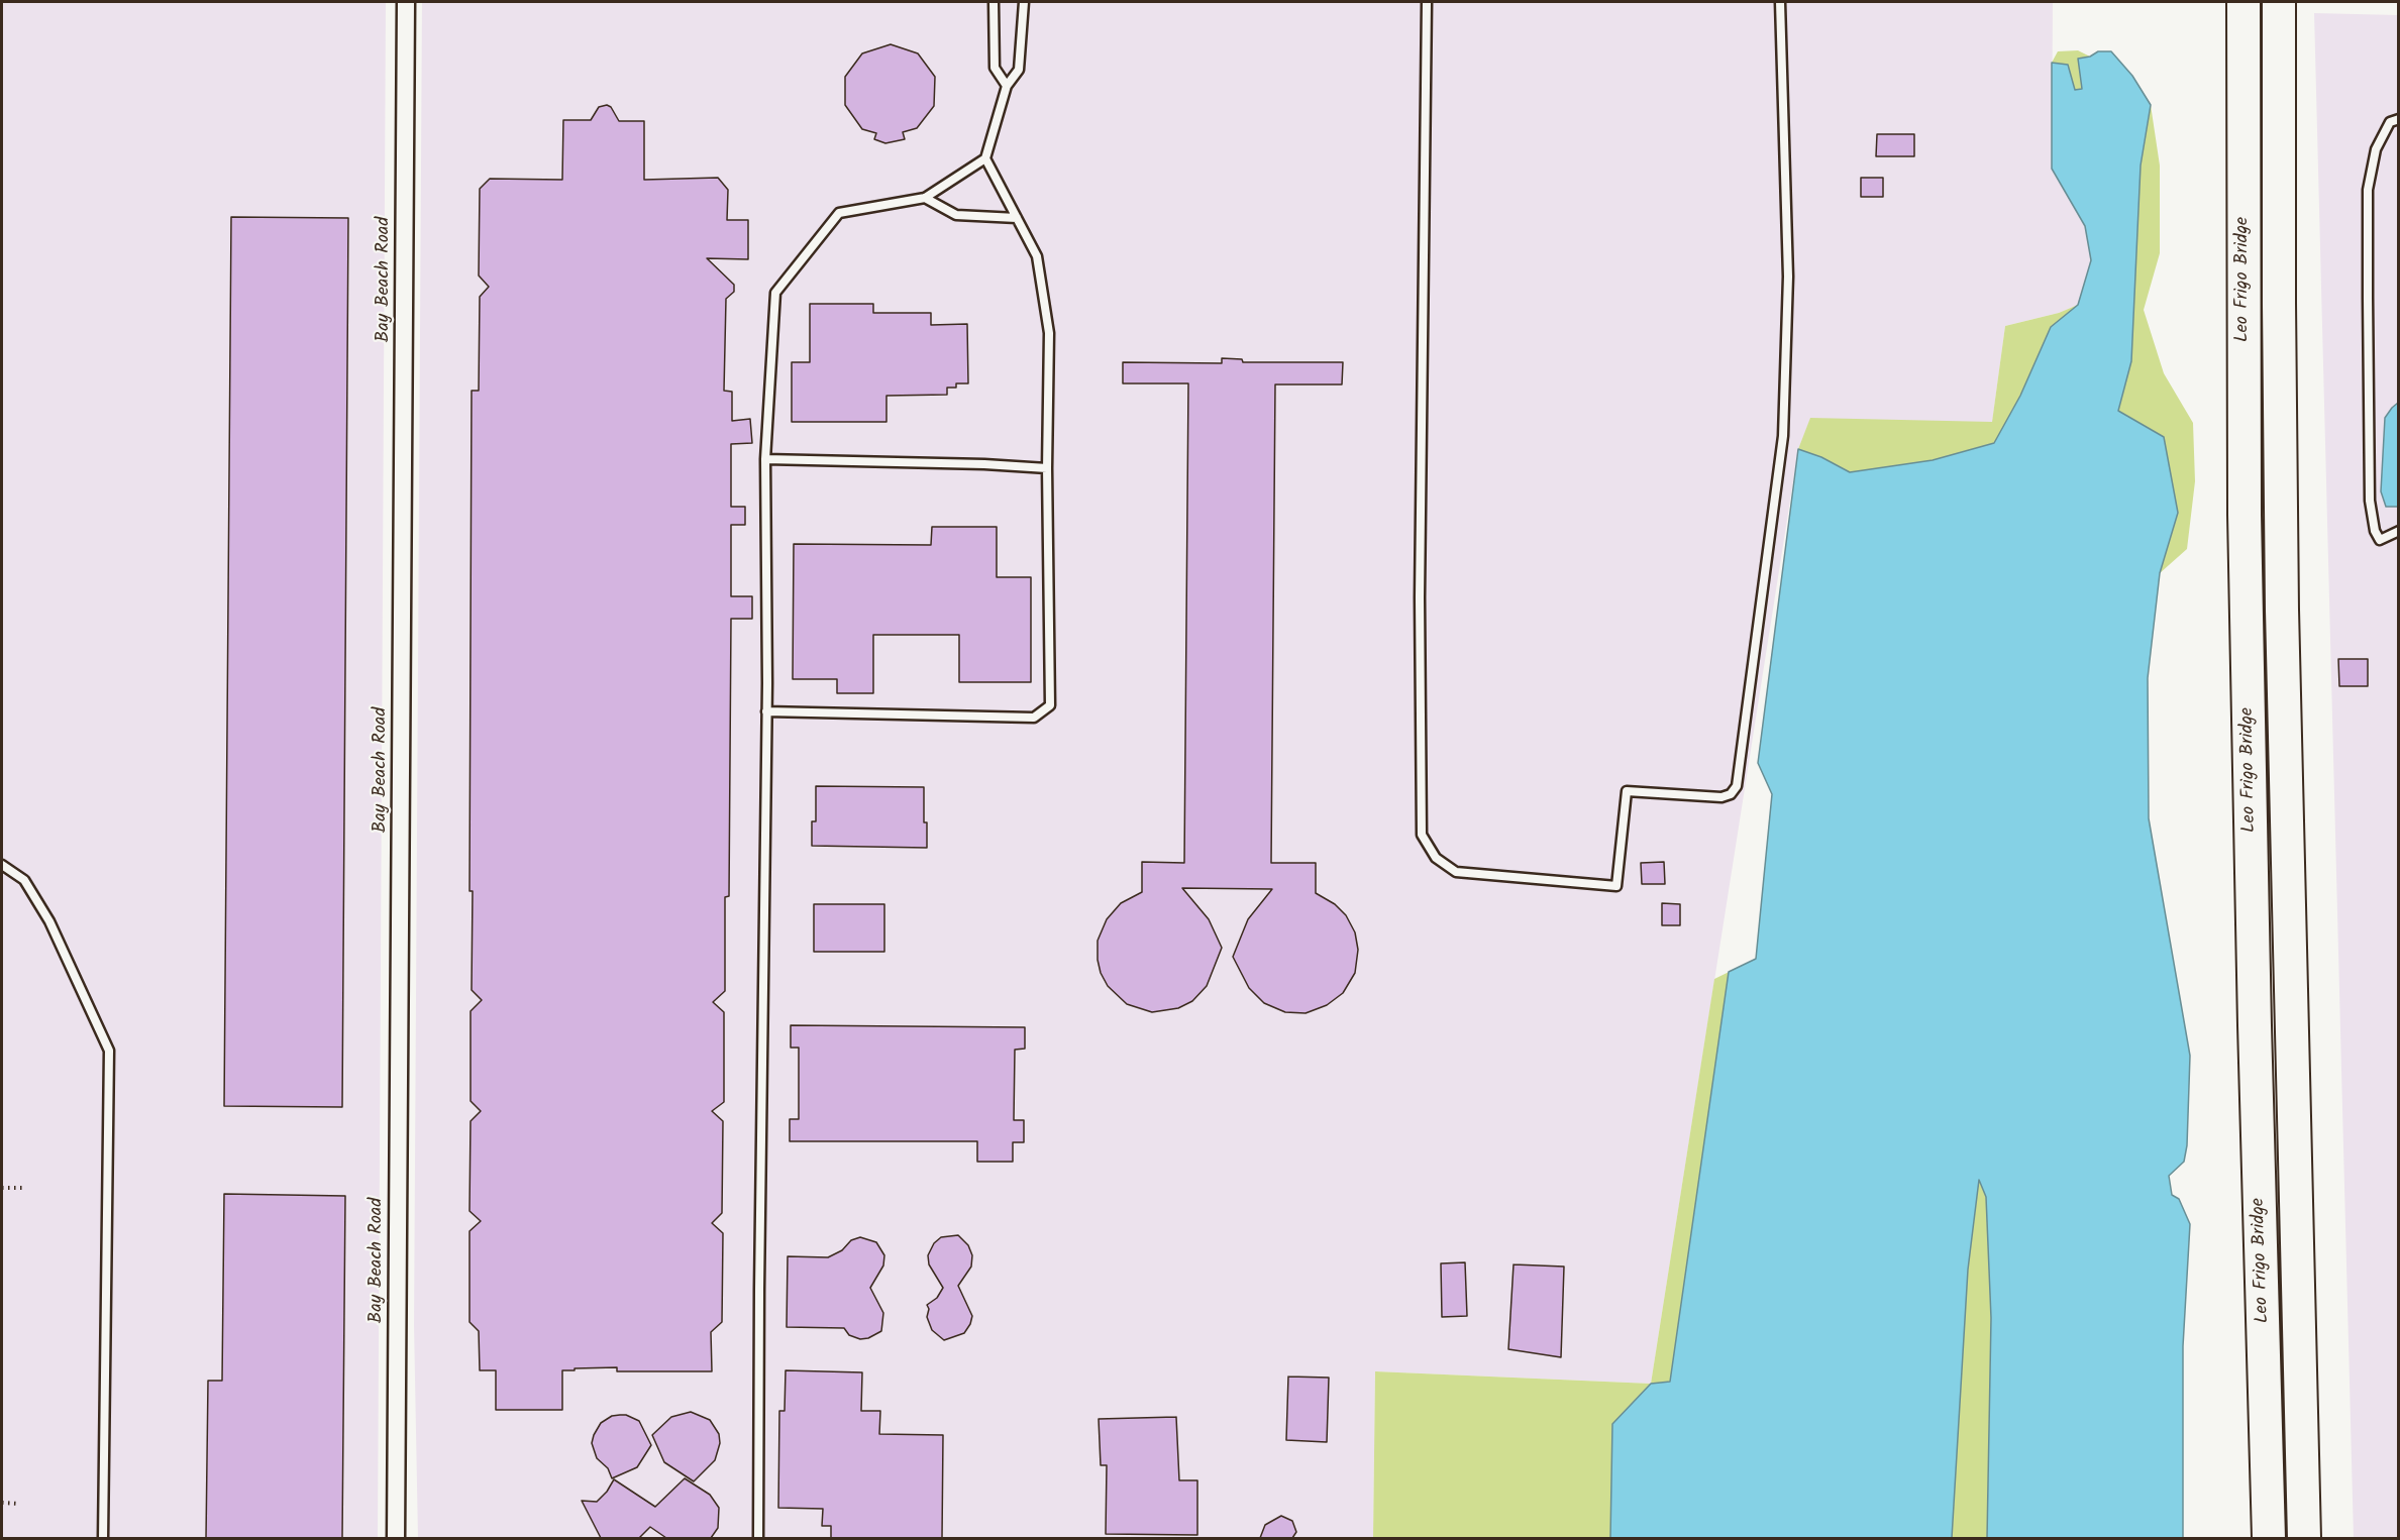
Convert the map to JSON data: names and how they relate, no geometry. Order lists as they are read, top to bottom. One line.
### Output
{"streets":{"highway":["Leo Frigo Bridge"],"street":["Bay Beach Road"]}}
